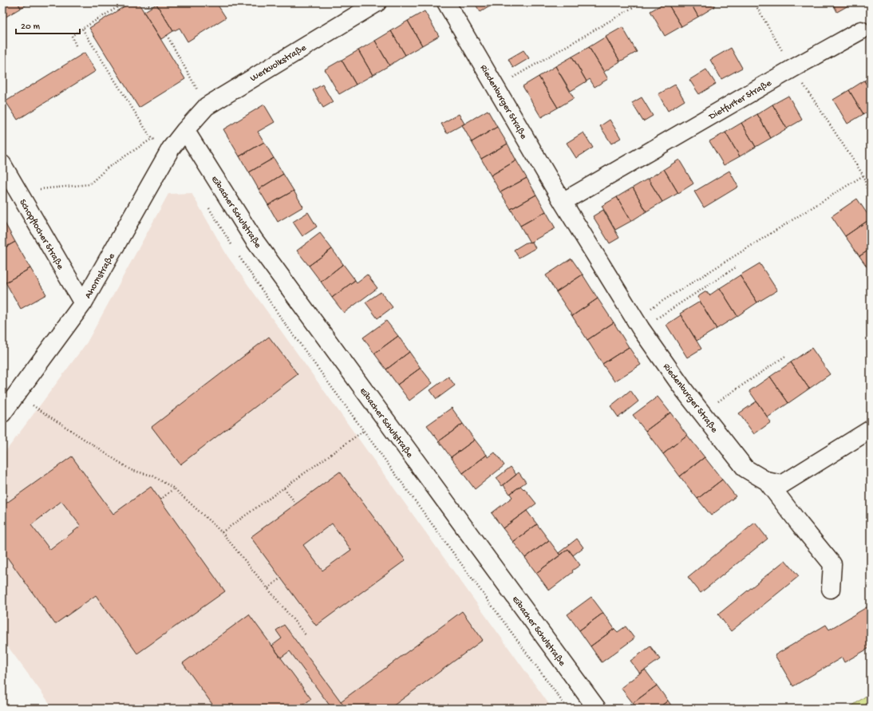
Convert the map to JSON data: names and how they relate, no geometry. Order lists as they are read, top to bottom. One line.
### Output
{"streets":{"street":["Werkvolkstraße","Dietfurter Straße","Riedenburger Straße","Eibacher Schulstraße","Schopflocher Straße","Ahornstraße"]},"crossings":[["Werkvolkstraße","Eibacher Schulstraße"],["Werkvolkstraße","Ahornstraße"],["Dietfurter Straße","Riedenburger Straße"],["Eibacher Schulstraße","Ahornstraße"],["Schopflocher Straße","Ahornstraße"]],"scale_bar":"20 m"}
